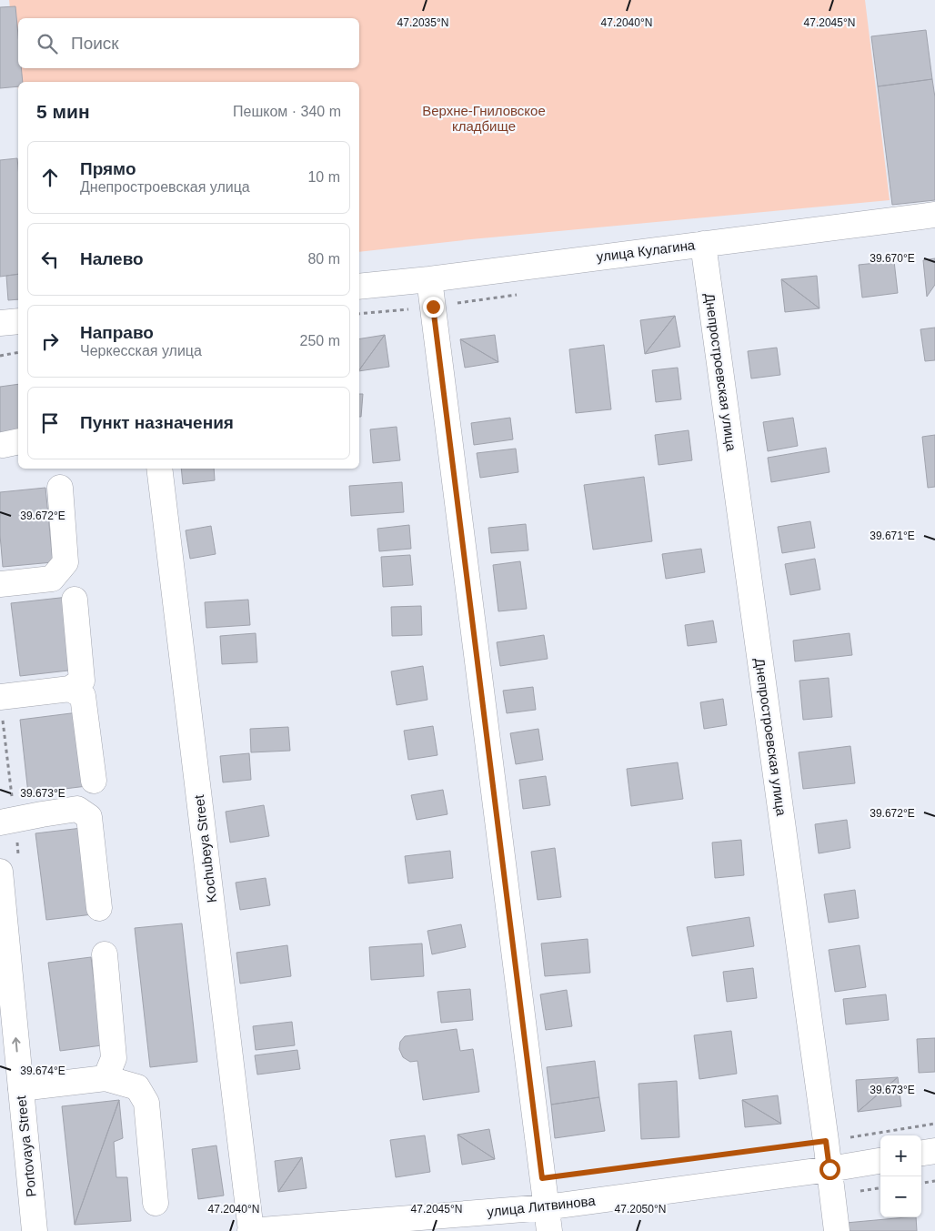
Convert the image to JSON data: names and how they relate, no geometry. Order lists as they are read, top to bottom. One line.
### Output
{"streets":{"street":["улица Кулагина","Днепростроевская улица","Kochubeya Street","Portovaya Street","улица Литвинова"]},"crossings":[["улица Кулагина","Днепростроевская улица"],["Днепростроевская улица","улица Литвинова"],["Kochubeya Street","улица Литвинова"]],"parks":["Верхне-Гниловское кладбище"],"page":{"search":"Поиск","heading":["5 мин","Пешком · 340 m"],"list":[["Прямо","Днепростроевская улица","10 m"],["Налево","80 m"],["Направо","Черкесская улица","250 m"],"Пункт назначения"],"map_buttons":["+","−"]},"coordinates":["47.2035°N","47.2040°N","47.2045°N","39.670°E","39.672°E","39.671°E","39.673°E","39.674°E","47.2050°N"]}
